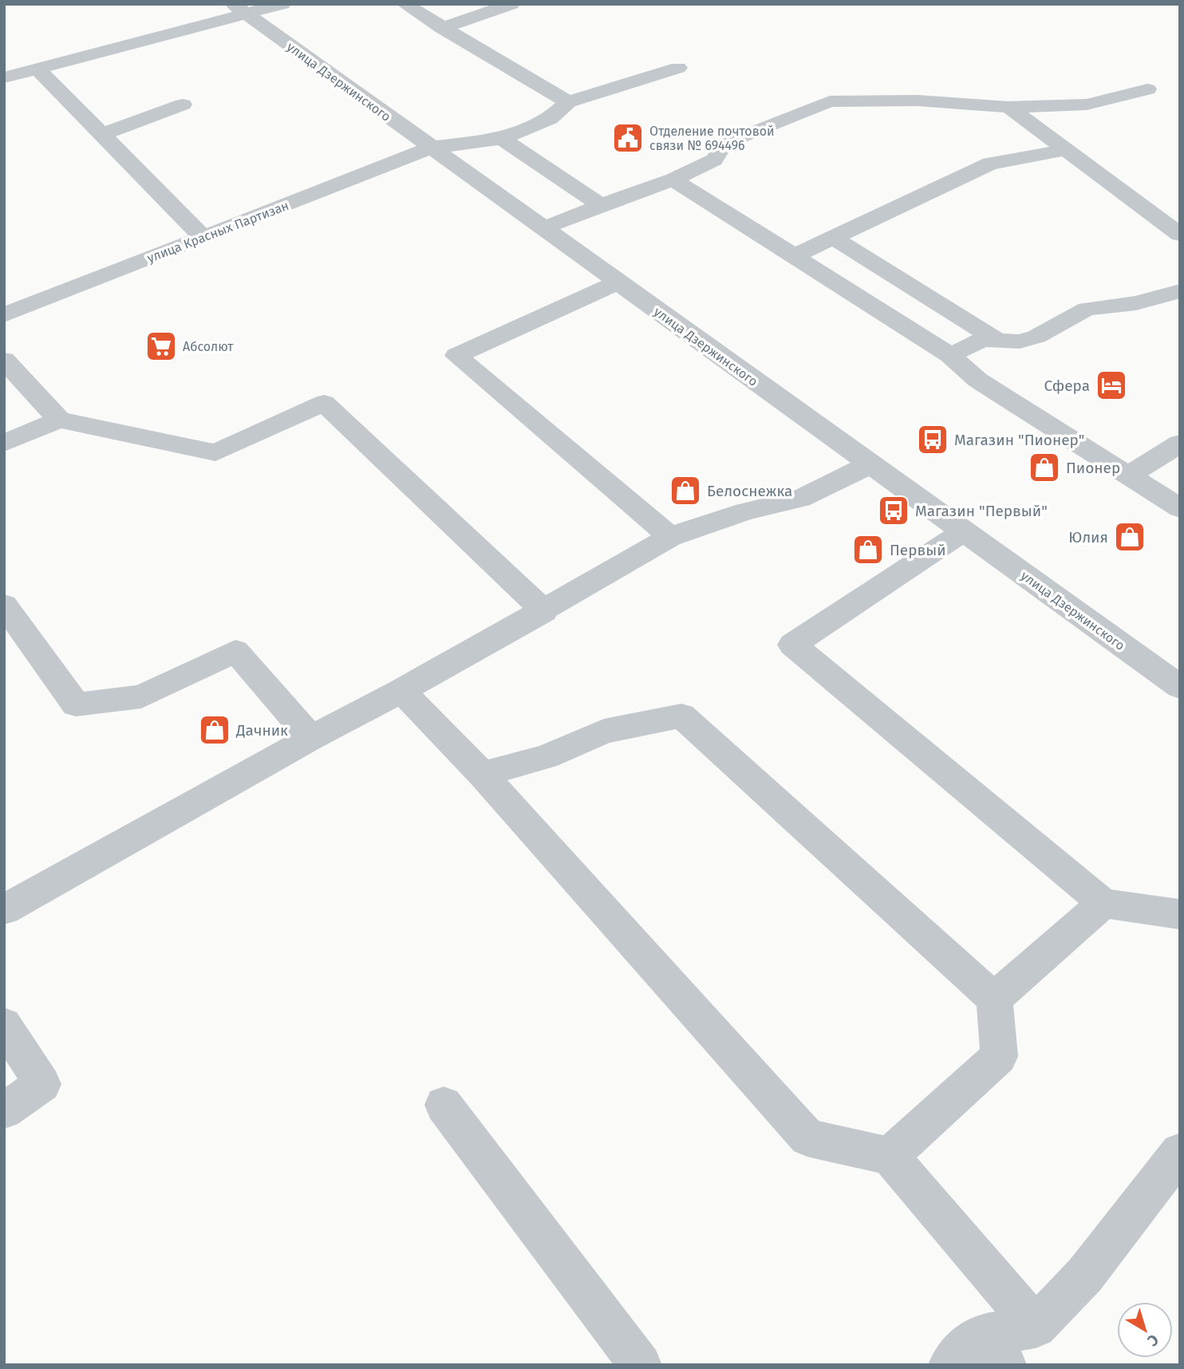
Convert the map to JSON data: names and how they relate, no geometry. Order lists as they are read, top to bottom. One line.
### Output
{"streets":{"street":["улица Дзержинского","улица Красных Партизан"]},"crossings":[["улица Дзержинского","улица Красных Партизан"]],"places":{"public building":["Отделение почтовой связи № 694496"],"supermarket":["Абсолют"],"hotel":["Сфера"],"bus stop":["Магазин \"Пионер\"","Магазин \"Первый\""],"shop":["Пионер","Белоснежка","Юлия","Первый","Дачник"]},"north":"bottom right"}
